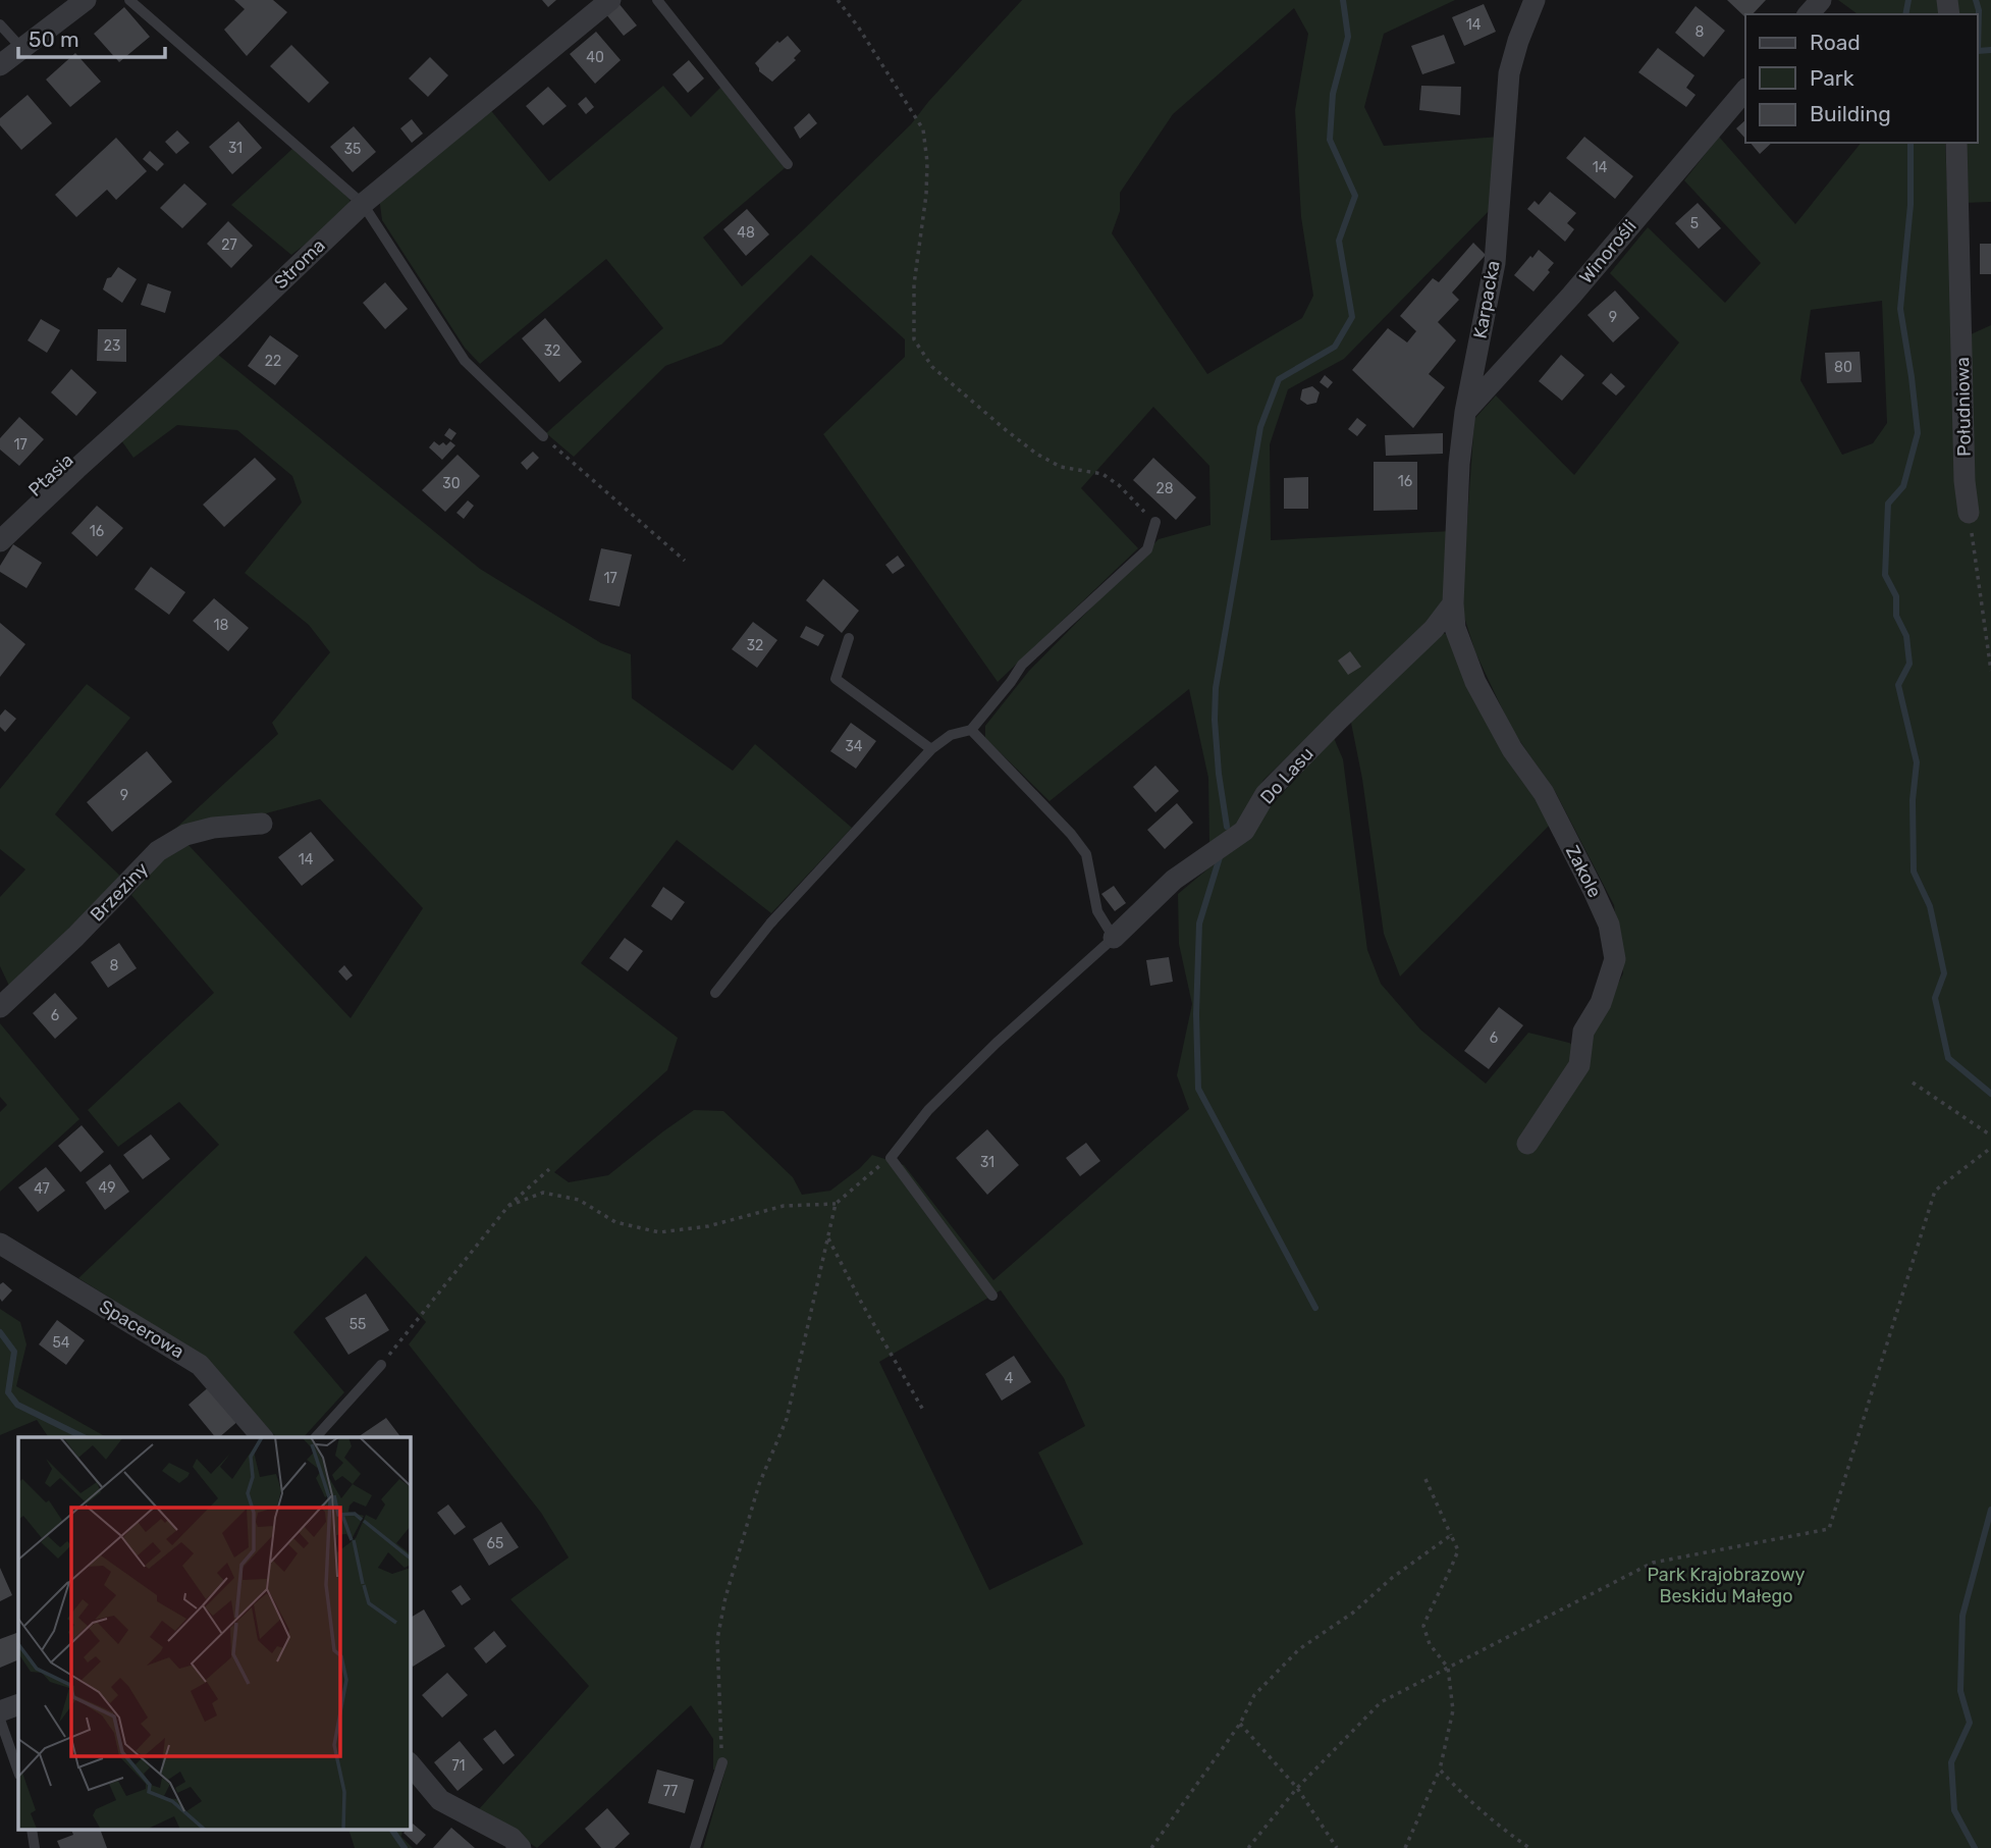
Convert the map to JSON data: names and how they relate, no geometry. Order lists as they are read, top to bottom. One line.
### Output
{"streets":{"street":["Winorośli","Stroma","Karpacka","Południowa","Ptasia","Do Lasu","Zakole","Brzeziny","Spacerowa"]},"crossings":[["Winorośli","Karpacka"],["Stroma","Ptasia"],["Karpacka","Do Lasu"],["Karpacka","Zakole"],["Do Lasu","Zakole"]],"parks":["Park Krajobrazowy Beskidu Małego"],"house_numbers":["14","8","40","31","35","14","5","48","27","9","23","32","22","80","17","16","30","28","16","17","18","32","34","9","14","8","6","6","31","49","47","55","54","4","65","71","77"],"legend":["Road","Park","Building"],"scale_bar":"50 m"}
